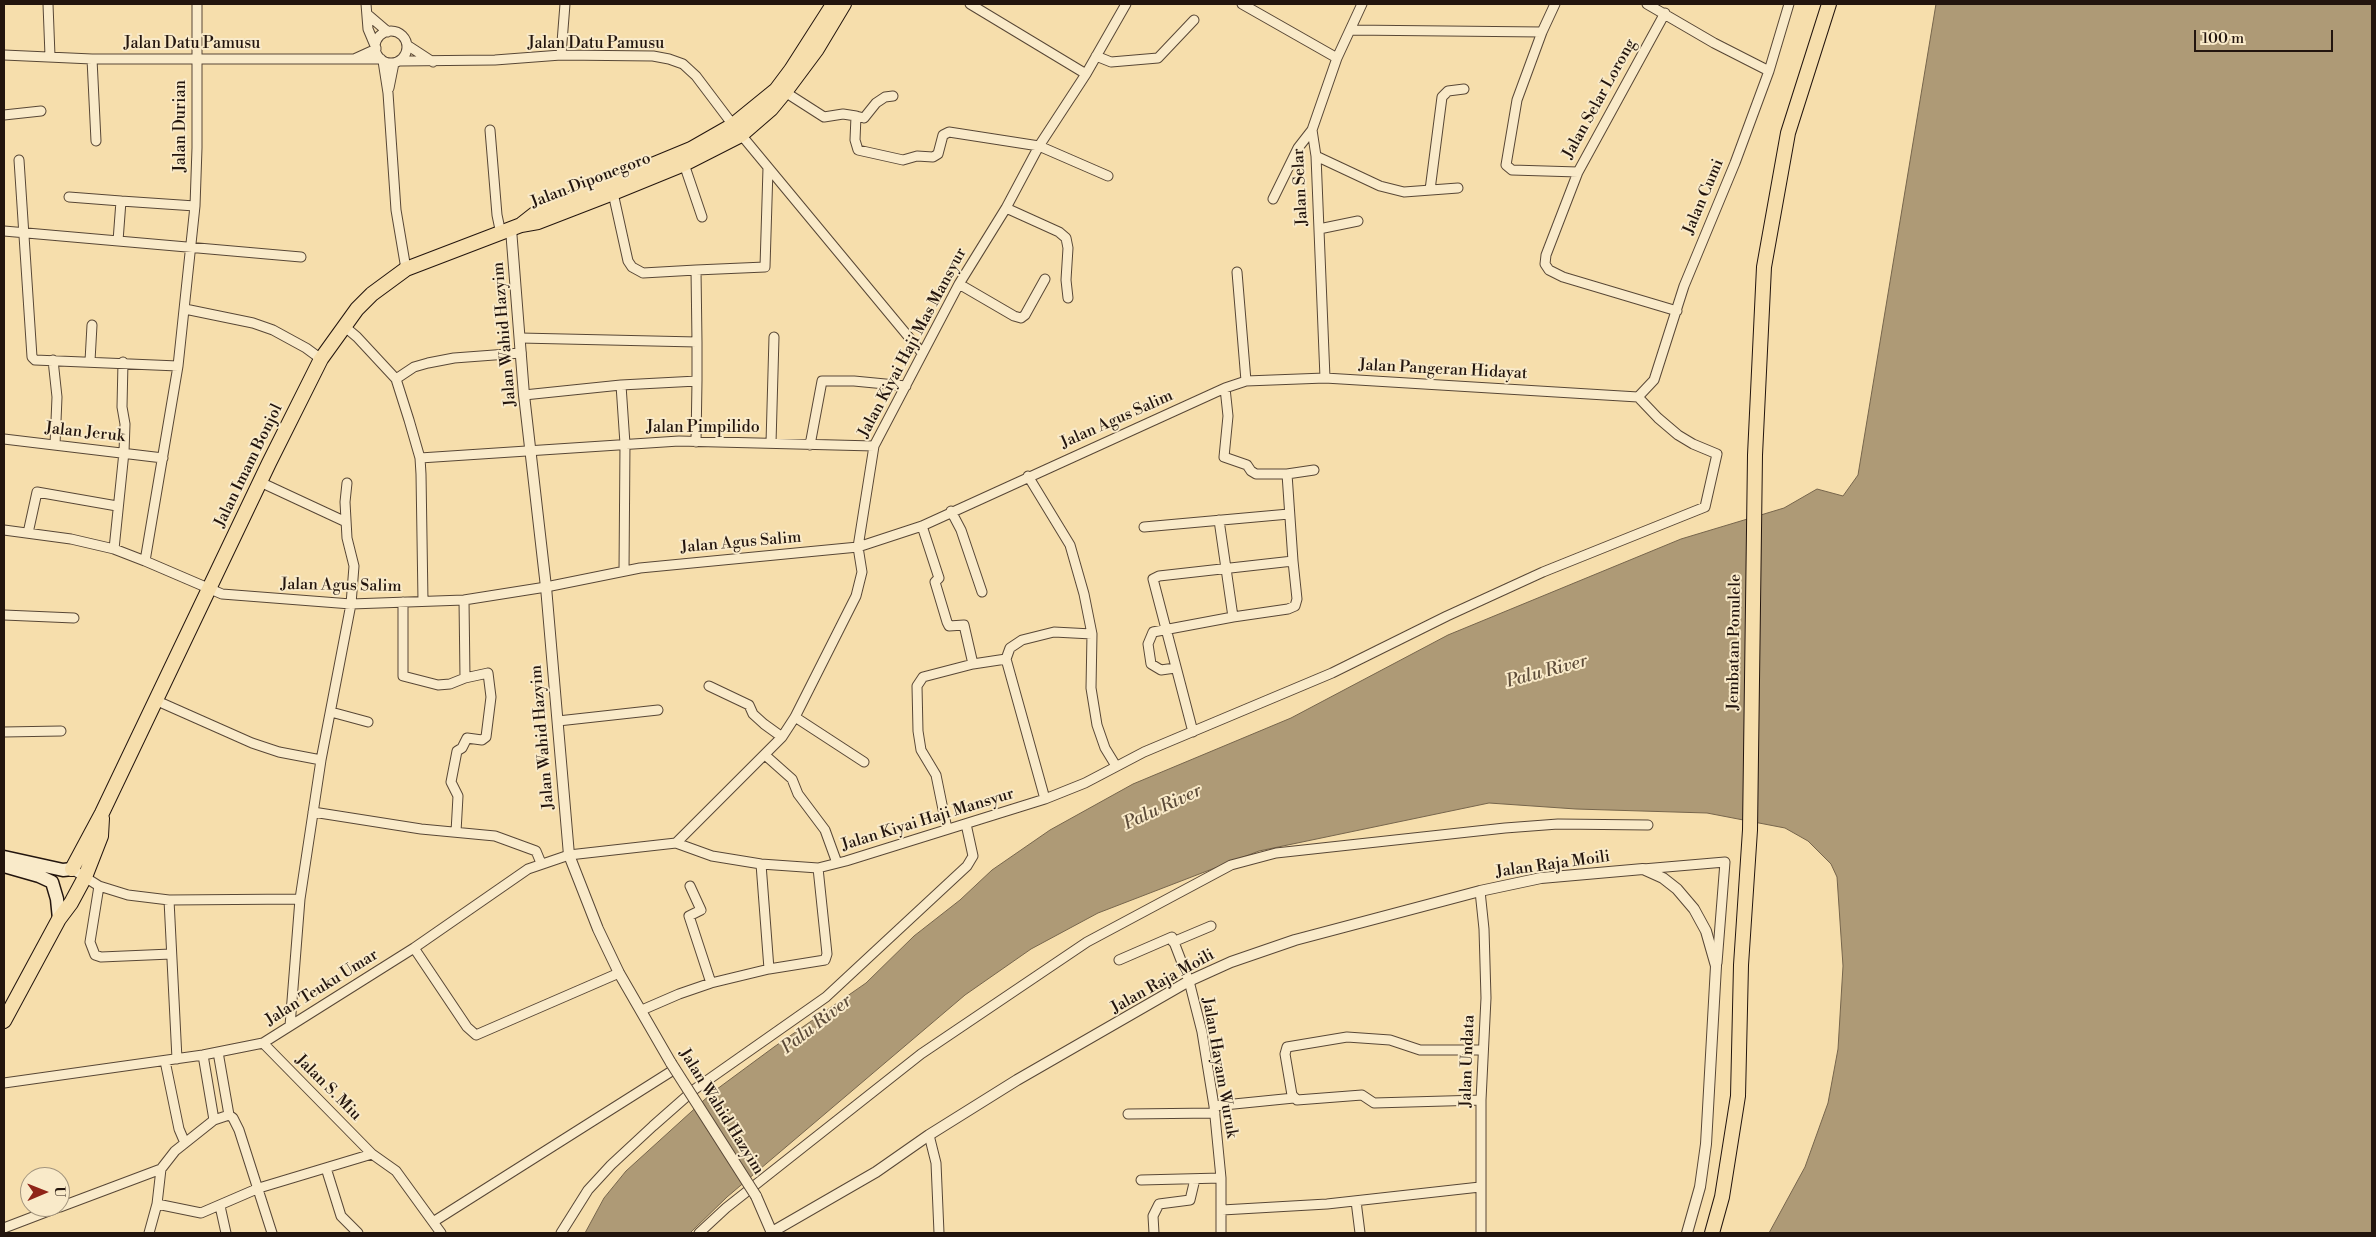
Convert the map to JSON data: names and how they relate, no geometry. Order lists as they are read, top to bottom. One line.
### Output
{"streets":{"main road":["Jalan Diponegoro","Jalan Imam Bonjol","Jembatan Ponulele"],"street":["Jalan Datu Pamusu","Jalan Selar Lorong","Jalan Durian","Jalan Selar","Jalan Cumi","Jalan Wahid Hazyim","Jalan Kiyai Haji Mas Mansyur","Jalan Pangeran Hidayat","Jalan Agus Salim","Jalan Pimpilido","Jalan Jeruk","Jalan Kiyai Haji Mansyur","Jalan Raja Moili","Jalan Teuku Umar","Jalan Undata","Jalan Hayam Wuruk","Jalan S. Miu"]},"crossings":[["Jalan Datu Pamusu","Jalan Durian"],["Jalan Datu Pamusu","Jalan Diponegoro"],["Jalan Datu Pamusu","Jalan Kiyai Haji Mas Mansyur"],["Jalan Durian","Jalan Agus Salim"],["Jalan Durian","Jalan Jeruk"],["Jalan Diponegoro","Jalan Wahid Hazyim"],["Jalan Diponegoro","Jalan Imam Bonjol"],["Jalan Selar","Jalan Pangeran Hidayat"],["Jalan Cumi","Jalan Pangeran Hidayat"],["Jalan Cumi","Jalan Kiyai Haji Mansyur"],["Jalan Wahid Hazyim","Jalan Agus Salim"],["Jalan Wahid Hazyim","Jalan Pimpilido"],["Jalan Wahid Hazyim","Jalan Imam Bonjol"],["Jalan Wahid Hazyim","Jalan Raja Moili"],["Jalan Wahid Hazyim","Jalan Teuku Umar"],["Jalan Kiyai Haji Mas Mansyur","Jalan Agus Salim"],["Jalan Kiyai Haji Mas Mansyur","Jalan Pimpilido"],["Jalan Kiyai Haji Mas Mansyur","Jalan Kiyai Haji Mansyur"],["Jalan Pangeran Hidayat","Jalan Agus Salim"],["Jalan Pangeran Hidayat","Jalan Kiyai Haji Mansyur"],["Jalan Agus Salim","Jalan Imam Bonjol"],["Jalan Raja Moili","Jalan Undata"],["Jalan Raja Moili","Jalan Hayam Wuruk"],["Jalan Teuku Umar","Jalan S. Miu"]],"water":["Palu River"],"scale_bar":"100 m","north":"right"}
